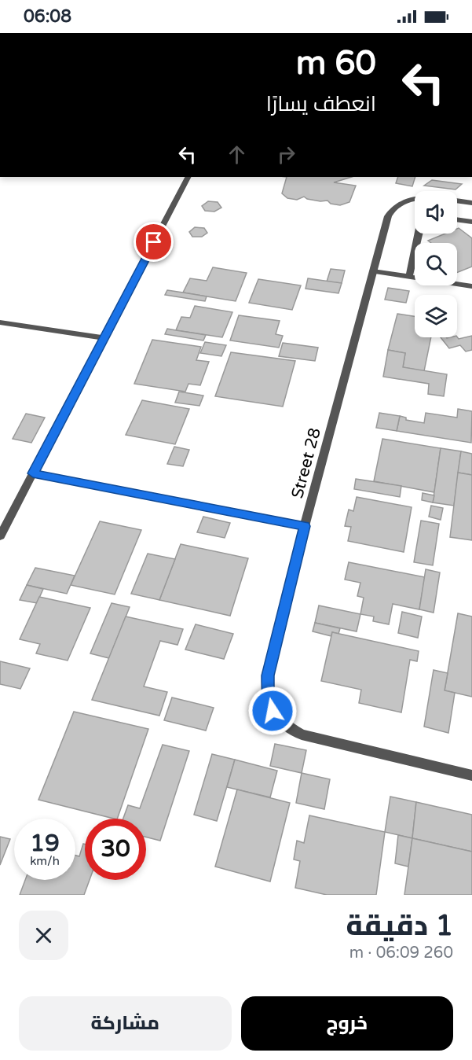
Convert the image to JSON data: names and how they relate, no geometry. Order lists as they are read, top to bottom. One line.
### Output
{"streets":{"street":["Street 28"]},"page":{"status":"06:08","turn":["60 m","انعطف يسارًا"],"speed":"19 km/h","limit":"30","heading":["1 دقيقة","260 m · 06:09"],"buttons":["خروج","مشاركة"]}}
